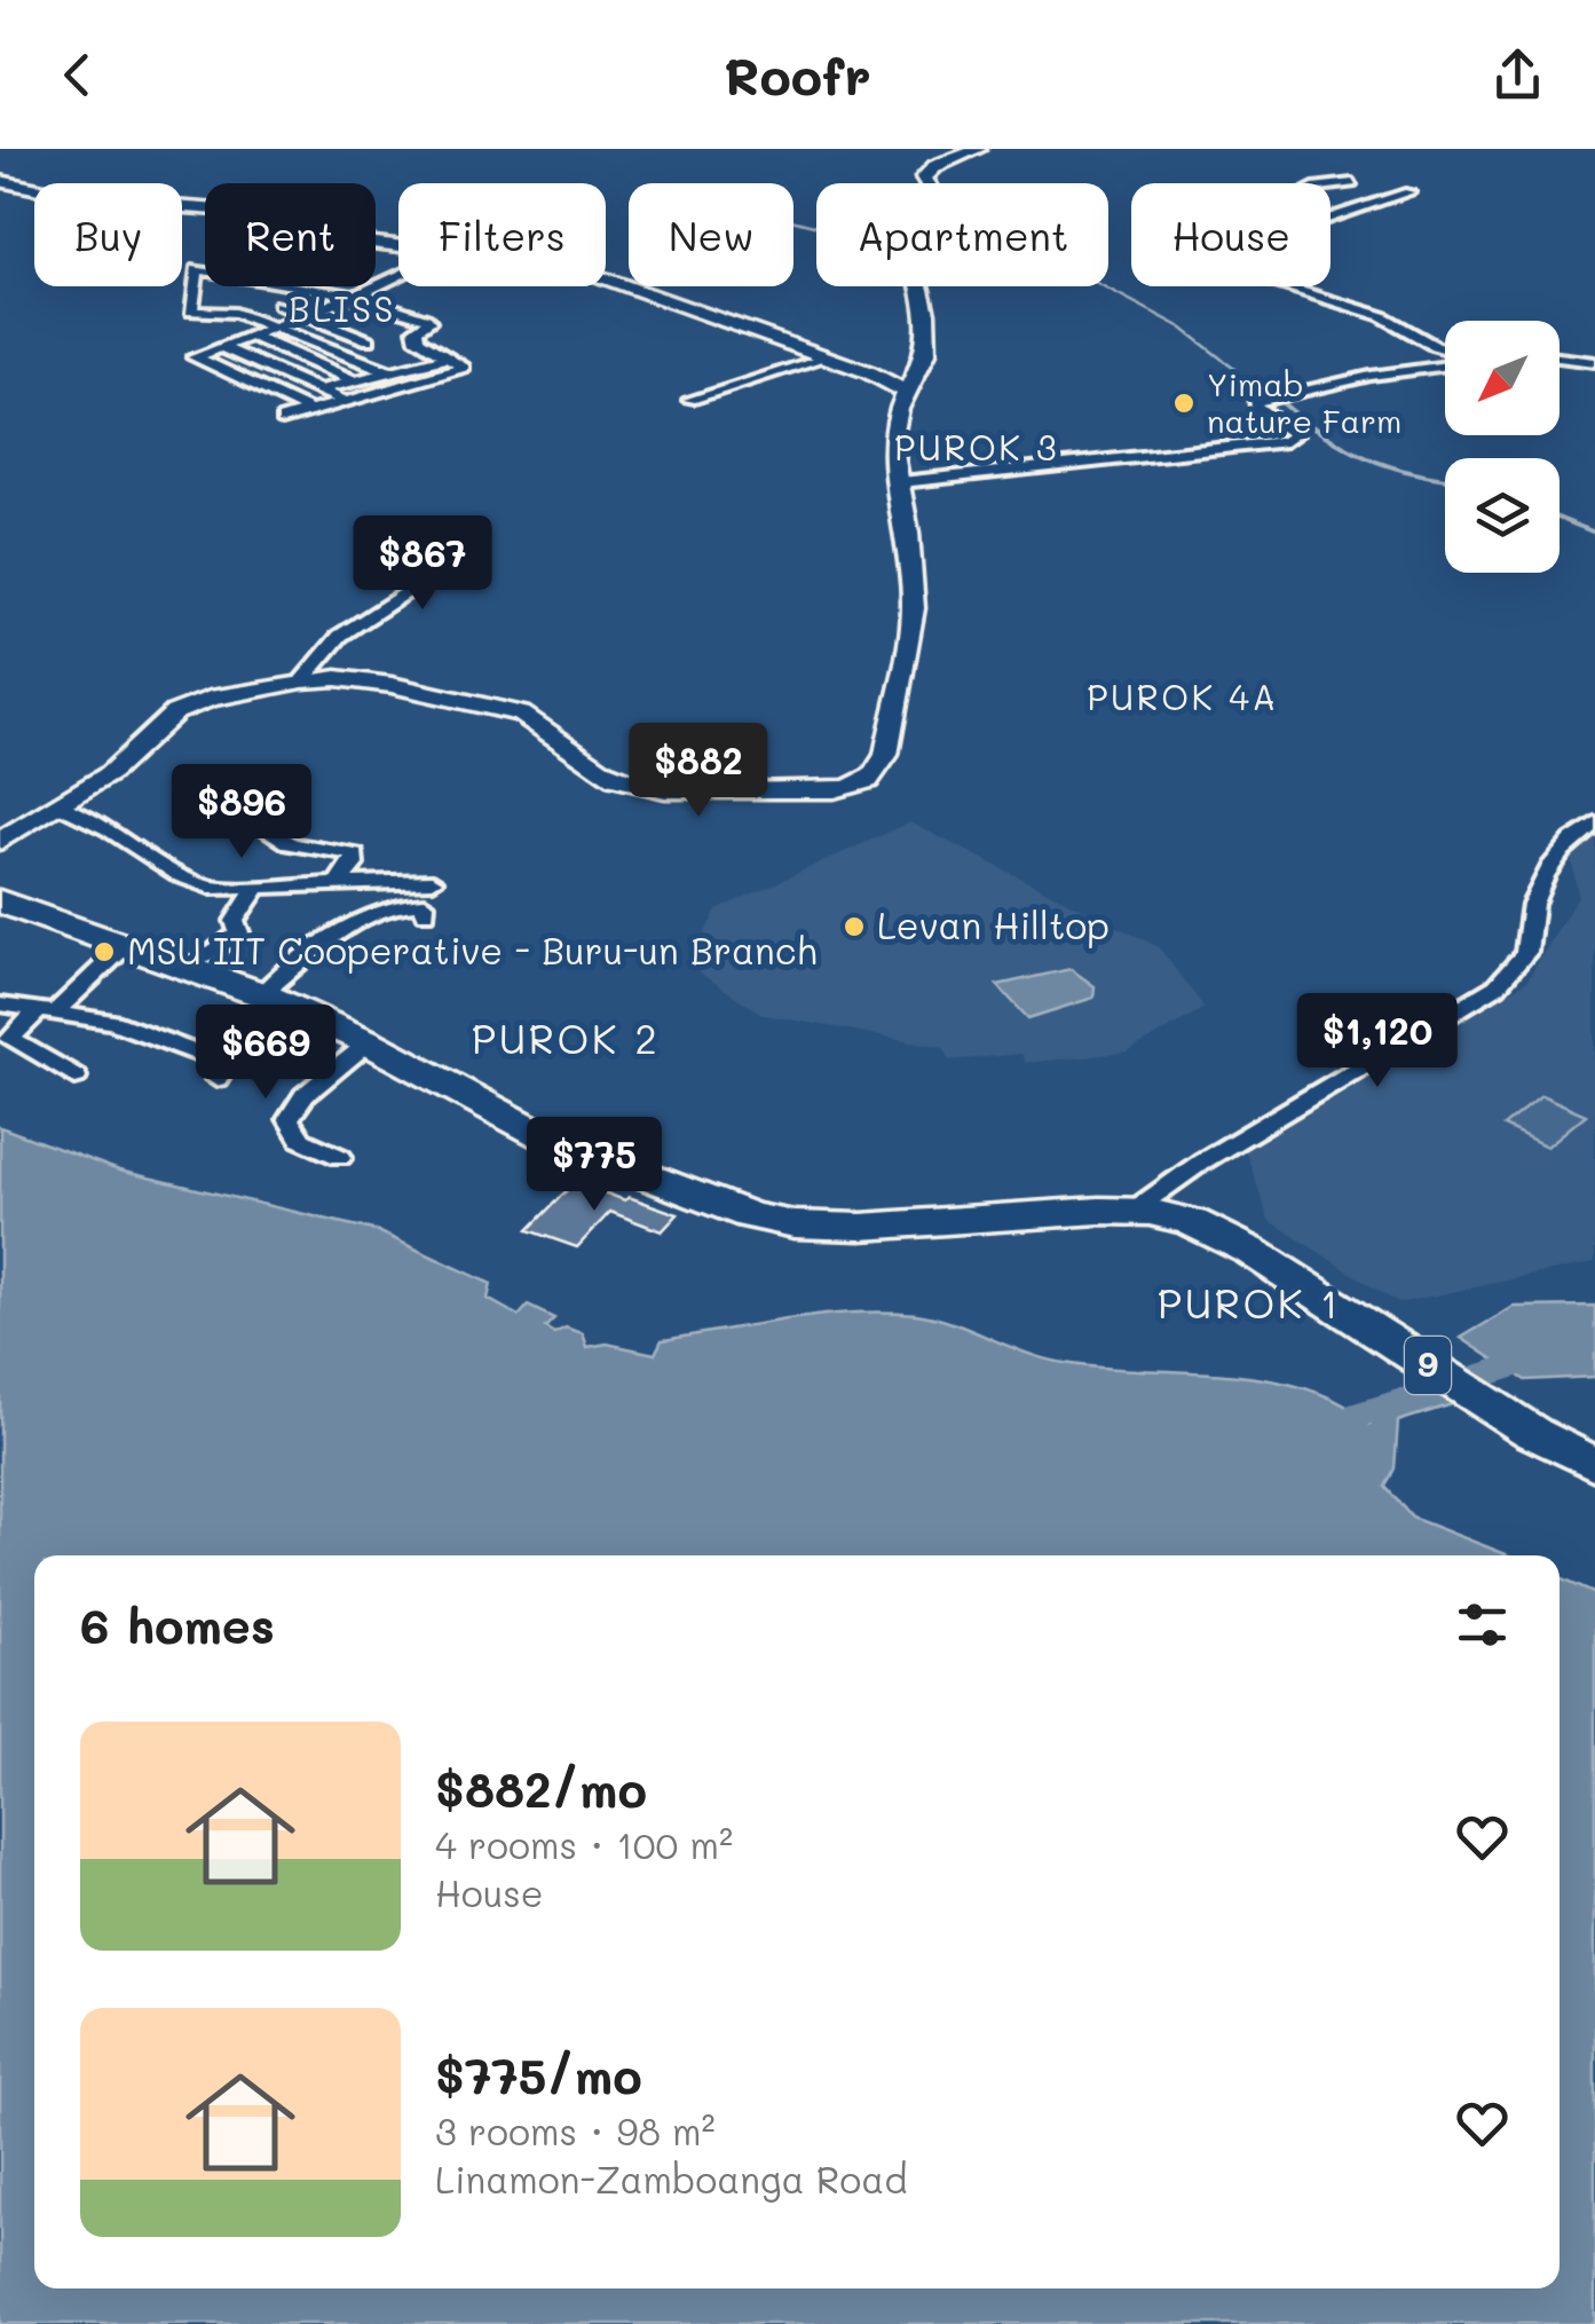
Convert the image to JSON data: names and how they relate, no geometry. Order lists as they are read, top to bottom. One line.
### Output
{"streets":{"highway":["9"]},"districts":["BLISS","PUROK 3","PUROK 4A","PUROK 2","PUROK 1"],"places":["Yimab nature Farm","Levan Hilltop","MSU IIT Cooperative - Buru-un Branch"],"north":"bottom left","page":{"header":"Roofr","chip":["Buy","Rent","Filters","New","Apartment","House"],"price":["$867","$882","$896","$1,120","$669","$775"],"heading":"6 homes","list":[{"name":"$882/mo","note":"4 rooms · 100 m² · House"},{"name":"$775/mo","note":"3 rooms · 98 m² · Linamon-Zamboanga Road"}]}}
